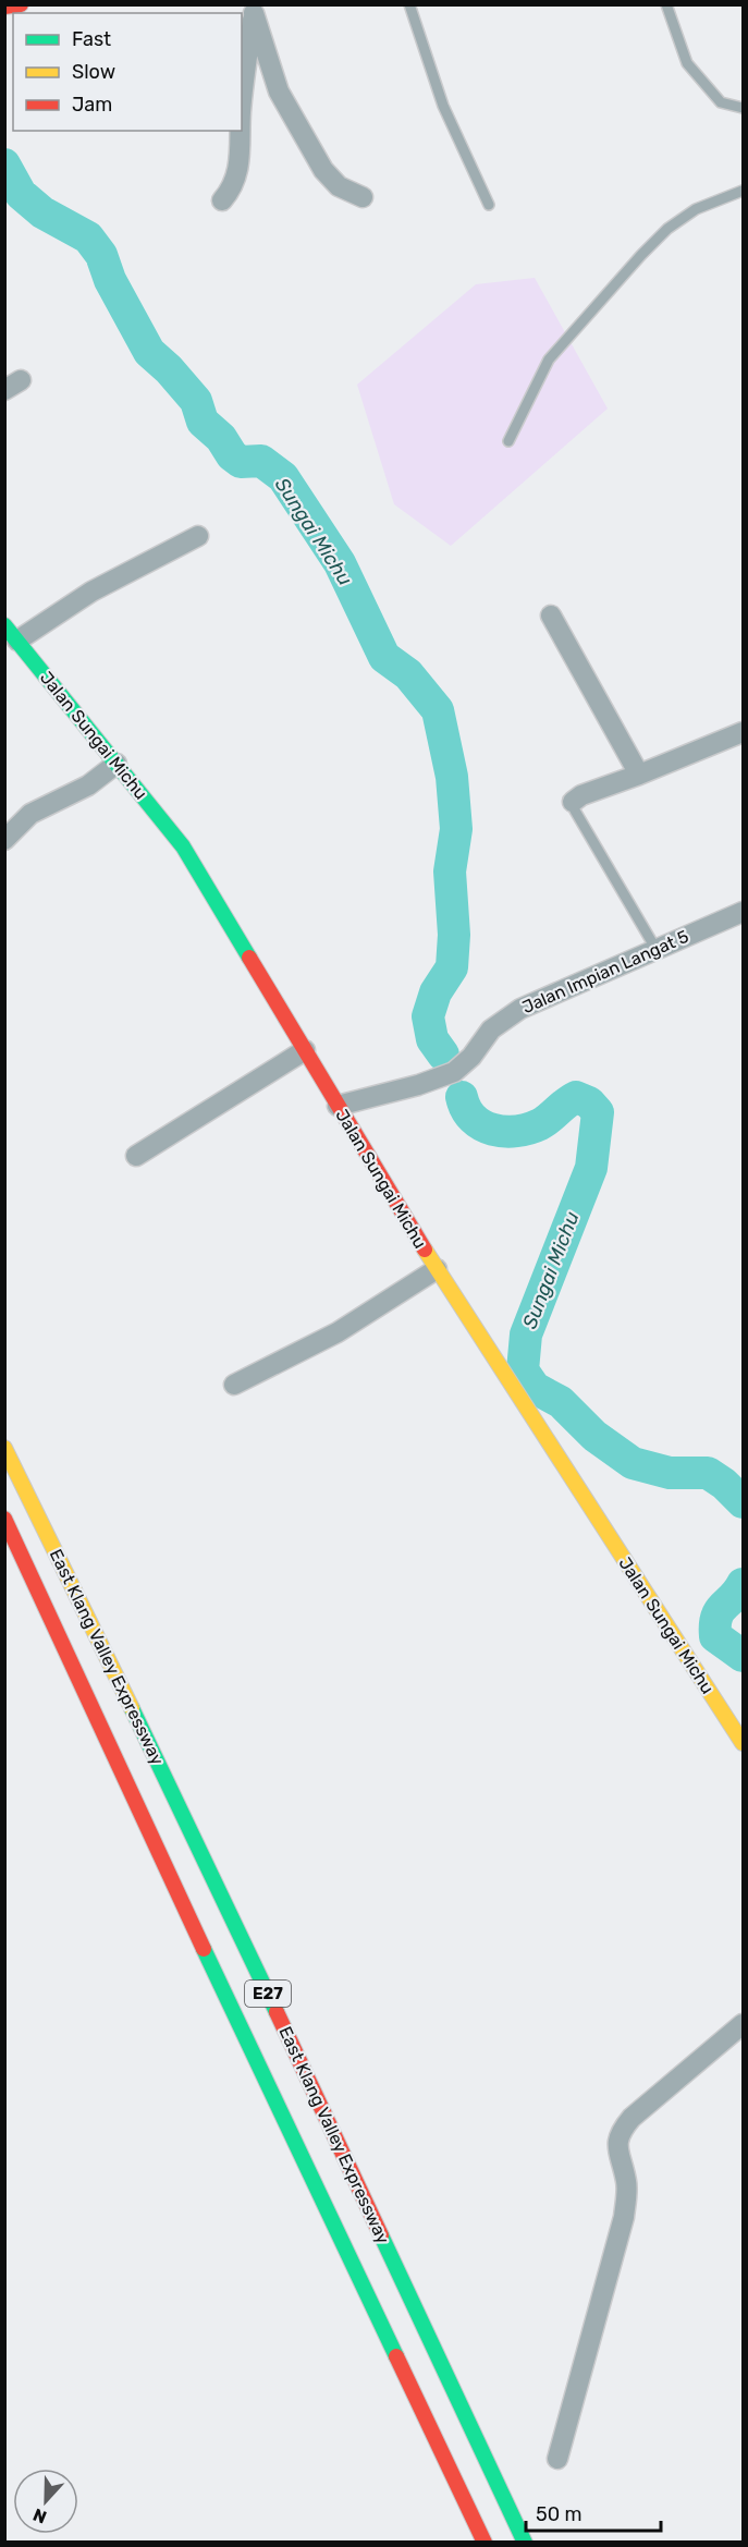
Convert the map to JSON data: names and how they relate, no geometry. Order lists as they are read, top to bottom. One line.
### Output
{"streets":{"main road":["Jalan Sungai Michu","East Klang Valley Expressway","E27"],"street":["Jalan Impian Langat 5"]},"crossings":[["Jalan Sungai Michu","Jalan Impian Langat 5"]],"water":["Sungai Michu"],"legend":["Fast","Slow","Jam"],"scale_bar":"50 m","north":"bottom"}
